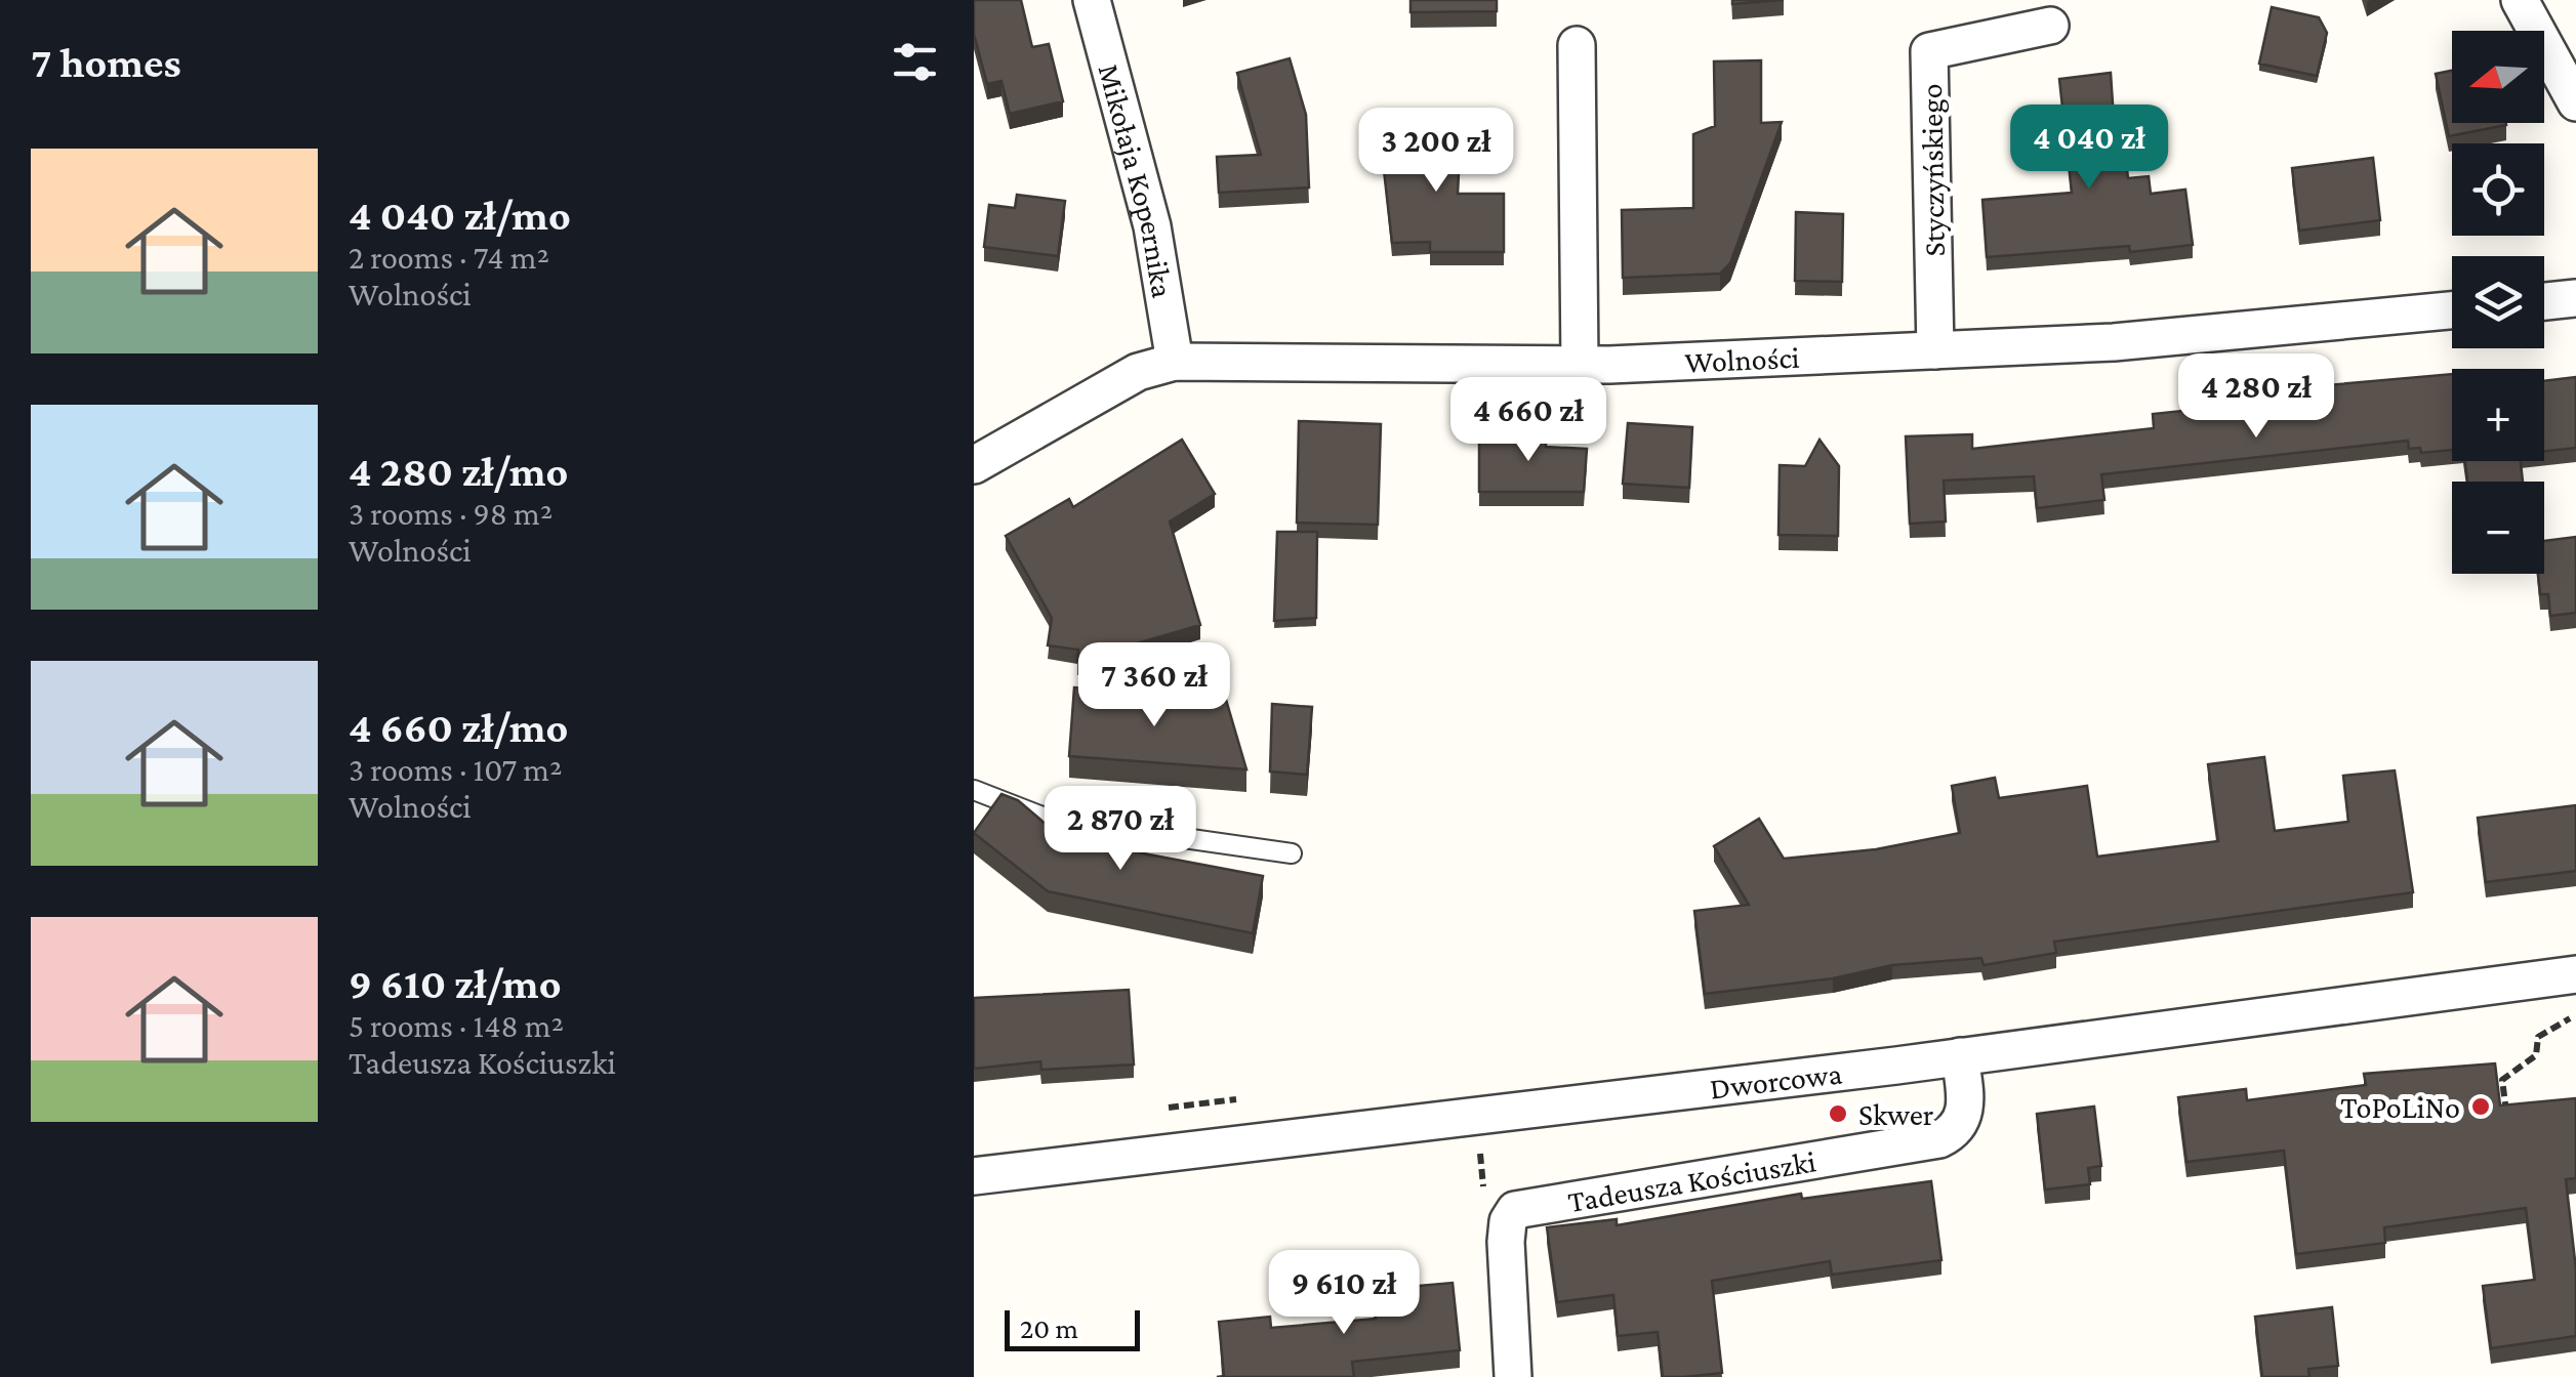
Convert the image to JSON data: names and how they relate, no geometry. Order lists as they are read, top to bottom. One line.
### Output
{"streets":{"street":["Styczyńskiego","Mikołaja Kopernika","Wolności","Dworcowa","Tadeusza Kościuszki"]},"crossings":[["Styczyńskiego","Wolności"],["Mikołaja Kopernika","Wolności"],["Dworcowa","Tadeusza Kościuszki"]],"places":["ToPoLiNo","Skwer"],"scale_bar":"20 m","north":"left","page":{"heading":"7 homes","map_buttons":["+","−"],"price":["4 040 zł","3 200 zł","4 280 zł","4 660 zł","7 360 zł","2 870 zł","9 610 zł"],"list":[{"name":"4 040 zł/mo","note":"2 rooms · 74 m² · Wolności"},{"name":"4 280 zł/mo","note":"3 rooms · 98 m² · Wolności"},{"name":"4 660 zł/mo","note":"3 rooms · 107 m² · Wolności"},{"name":"9 610 zł/mo","note":"5 rooms · 148 m² · Tadeusza Kościuszki"}],"scale":"20 m"}}
